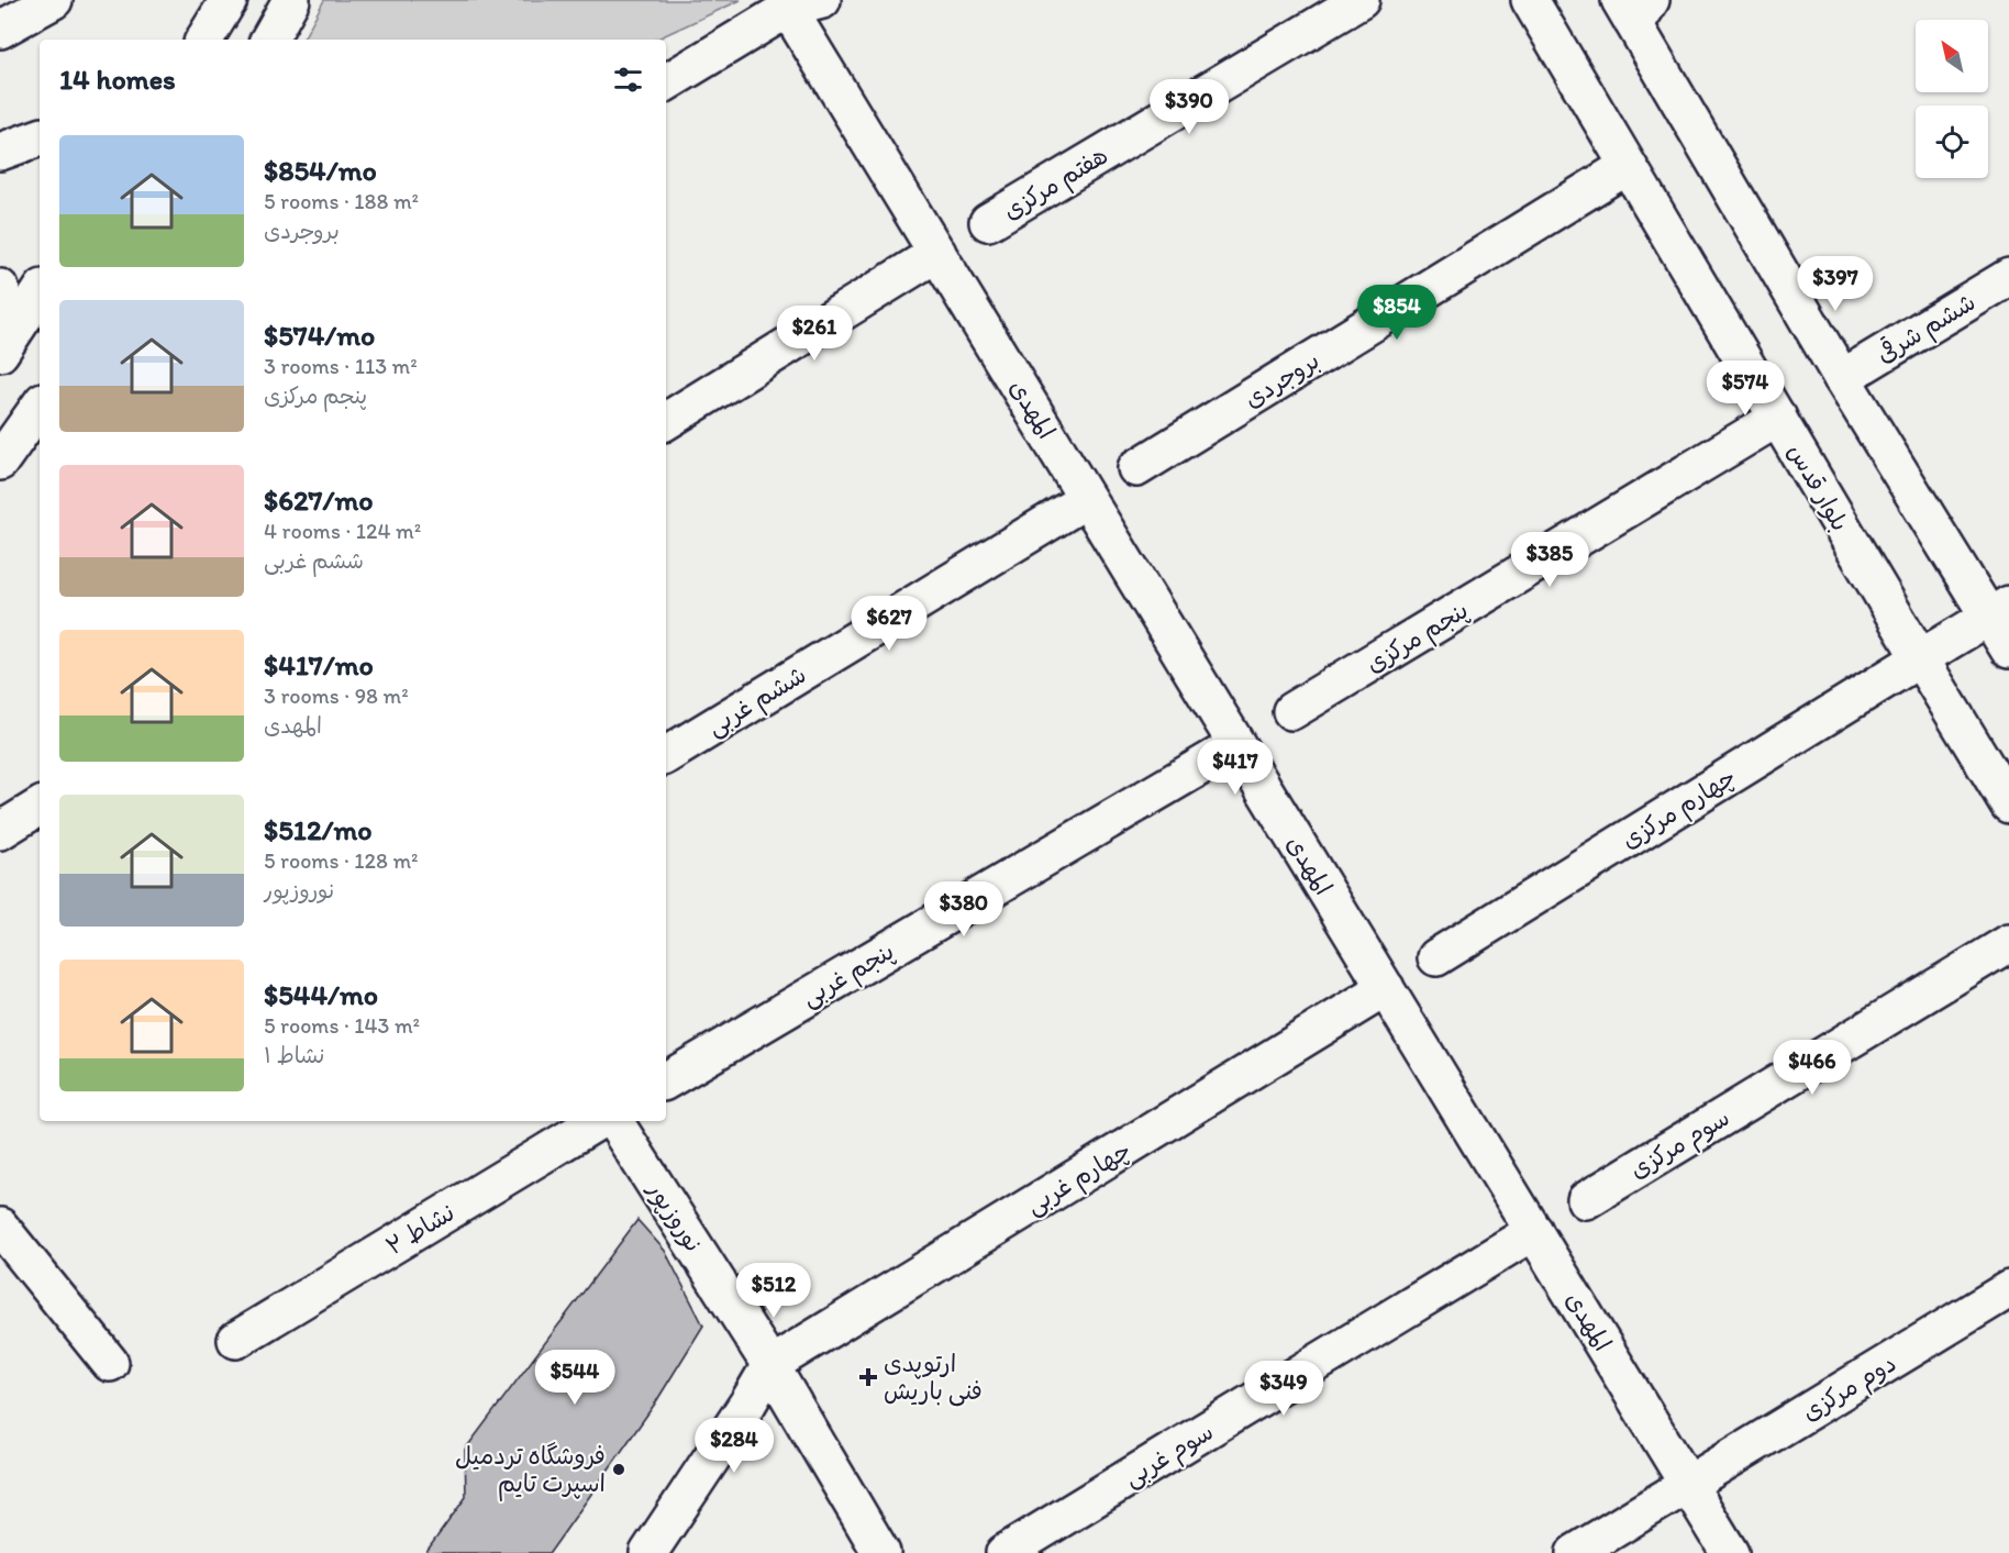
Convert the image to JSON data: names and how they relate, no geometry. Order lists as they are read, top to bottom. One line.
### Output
{"streets":{"street":["هفتم مرکزی","ششم شرقی","بروجردی","المهدی","بلوار قدس","پنجم مرکزی","ششم غربی","چهارم مرکزی","پنجم غربی","سوم مرکزی","چهارم غربی","نوروزپور","نشاط ۲","دوم مرکزی","سوم غربی"]},"crossings":[["بروجردی","بلوار قدس"],["المهدی","ششم غربی"],["المهدی","پنجم غربی"],["المهدی","چهارم غربی"],["المهدی","دوم مرکزی"],["المهدی","سوم غربی"],["بلوار قدس","پنجم مرکزی"],["بلوار قدس","چهارم مرکزی"],["چهارم غربی","نوروزپور"]],"places":{"health":["ارتوپدی فنی باریش"],"other":["فروشگاه تردمیل اسپرت تایم"]},"north":"top left","page":{"heading":"14 homes","price":["$390","$397","$854","$261","$574","$385","$627","$417","$380","$466","$512","$544","$349","$284"],"list":[{"name":"$854/mo","note":"5 rooms · 188 m² · بروجردی"},{"name":"$574/mo","note":"3 rooms · 113 m² · پنجم مرکزی"},{"name":"$627/mo","note":"4 rooms · 124 m² · ششم غربی"},{"name":"$417/mo","note":"3 rooms · 98 m² · المهدی"},{"name":"$512/mo","note":"5 rooms · 128 m² · نوروزپور"},{"name":"$544/mo","note":"5 rooms · 143 m² · نشاط ۱"}]}}
